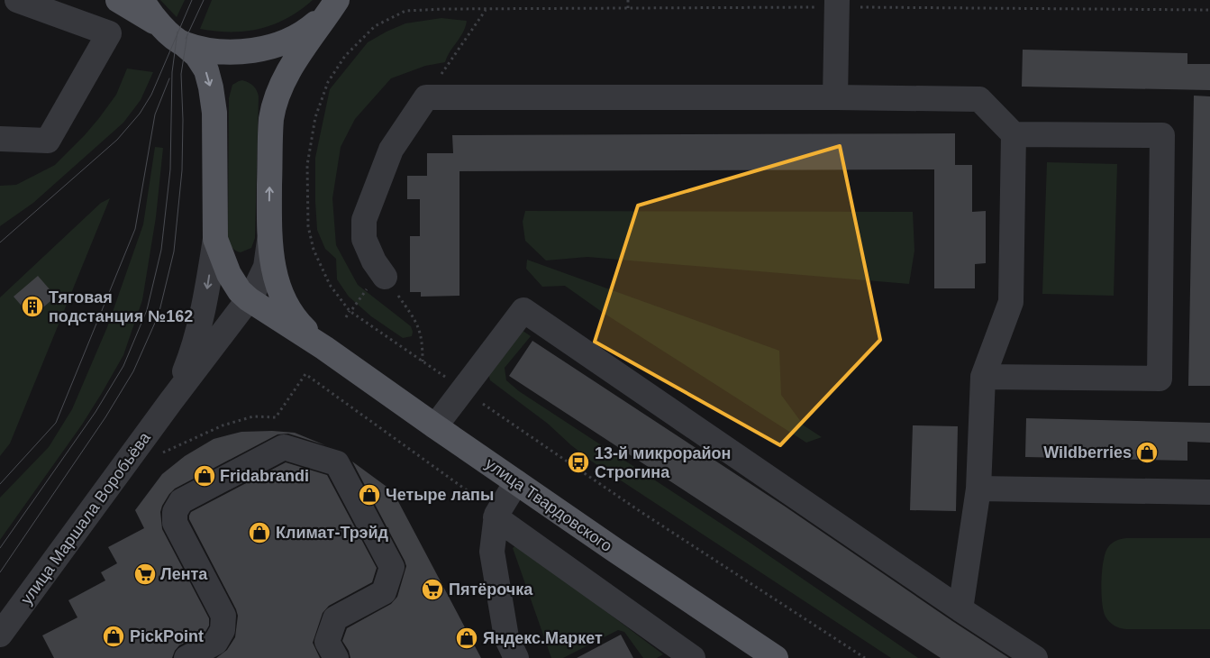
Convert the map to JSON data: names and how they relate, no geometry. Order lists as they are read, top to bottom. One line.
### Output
{"streets":{"main road":["улица Твардовского"],"street":["улица Маршала Воробьёва"]},"crossings":[["улица Твардовского","улица Маршала Воробьёва"]],"places":{"building":["Тяговая подстанция №162"],"shop":["Wildberries","Fridabrandi","Четыре лапы","Климат-Трэйд","PickPoint","Яндекс.Маркет"],"bus stop":["13-й микрорайон Строгина"],"supermarket":["Лента","Пятёрочка"]}}
